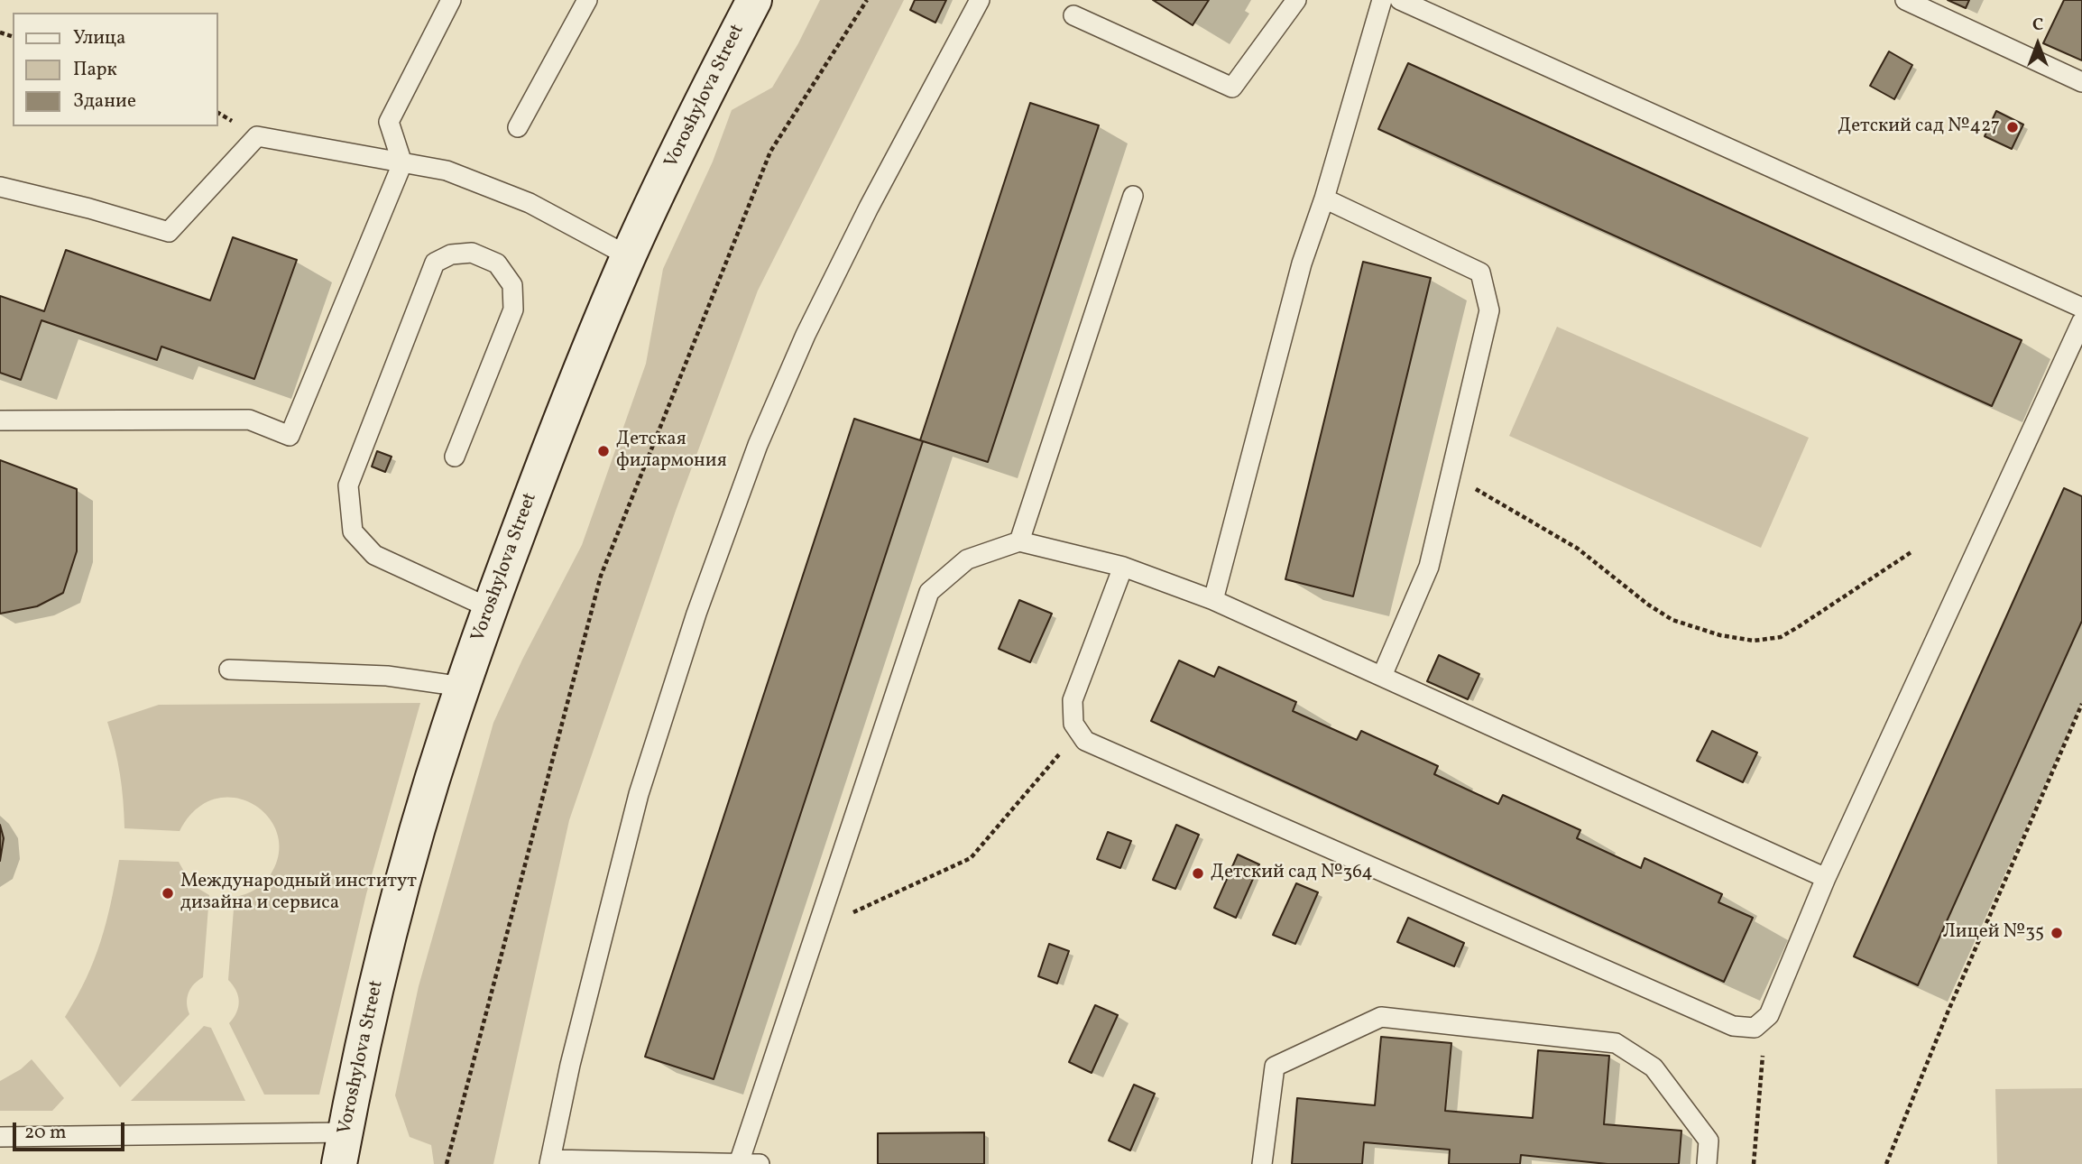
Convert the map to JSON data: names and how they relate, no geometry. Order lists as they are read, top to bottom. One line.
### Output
{"streets":{"street":["Voroshylova Street"]},"places":["Детский сад №427","Детская филармония","Детский сад №364","Международный институт дизайна и сервиса","Лицей №35"],"legend":["Улица","Парк","Здание"],"scale_bar":"20 m","north":"top"}
